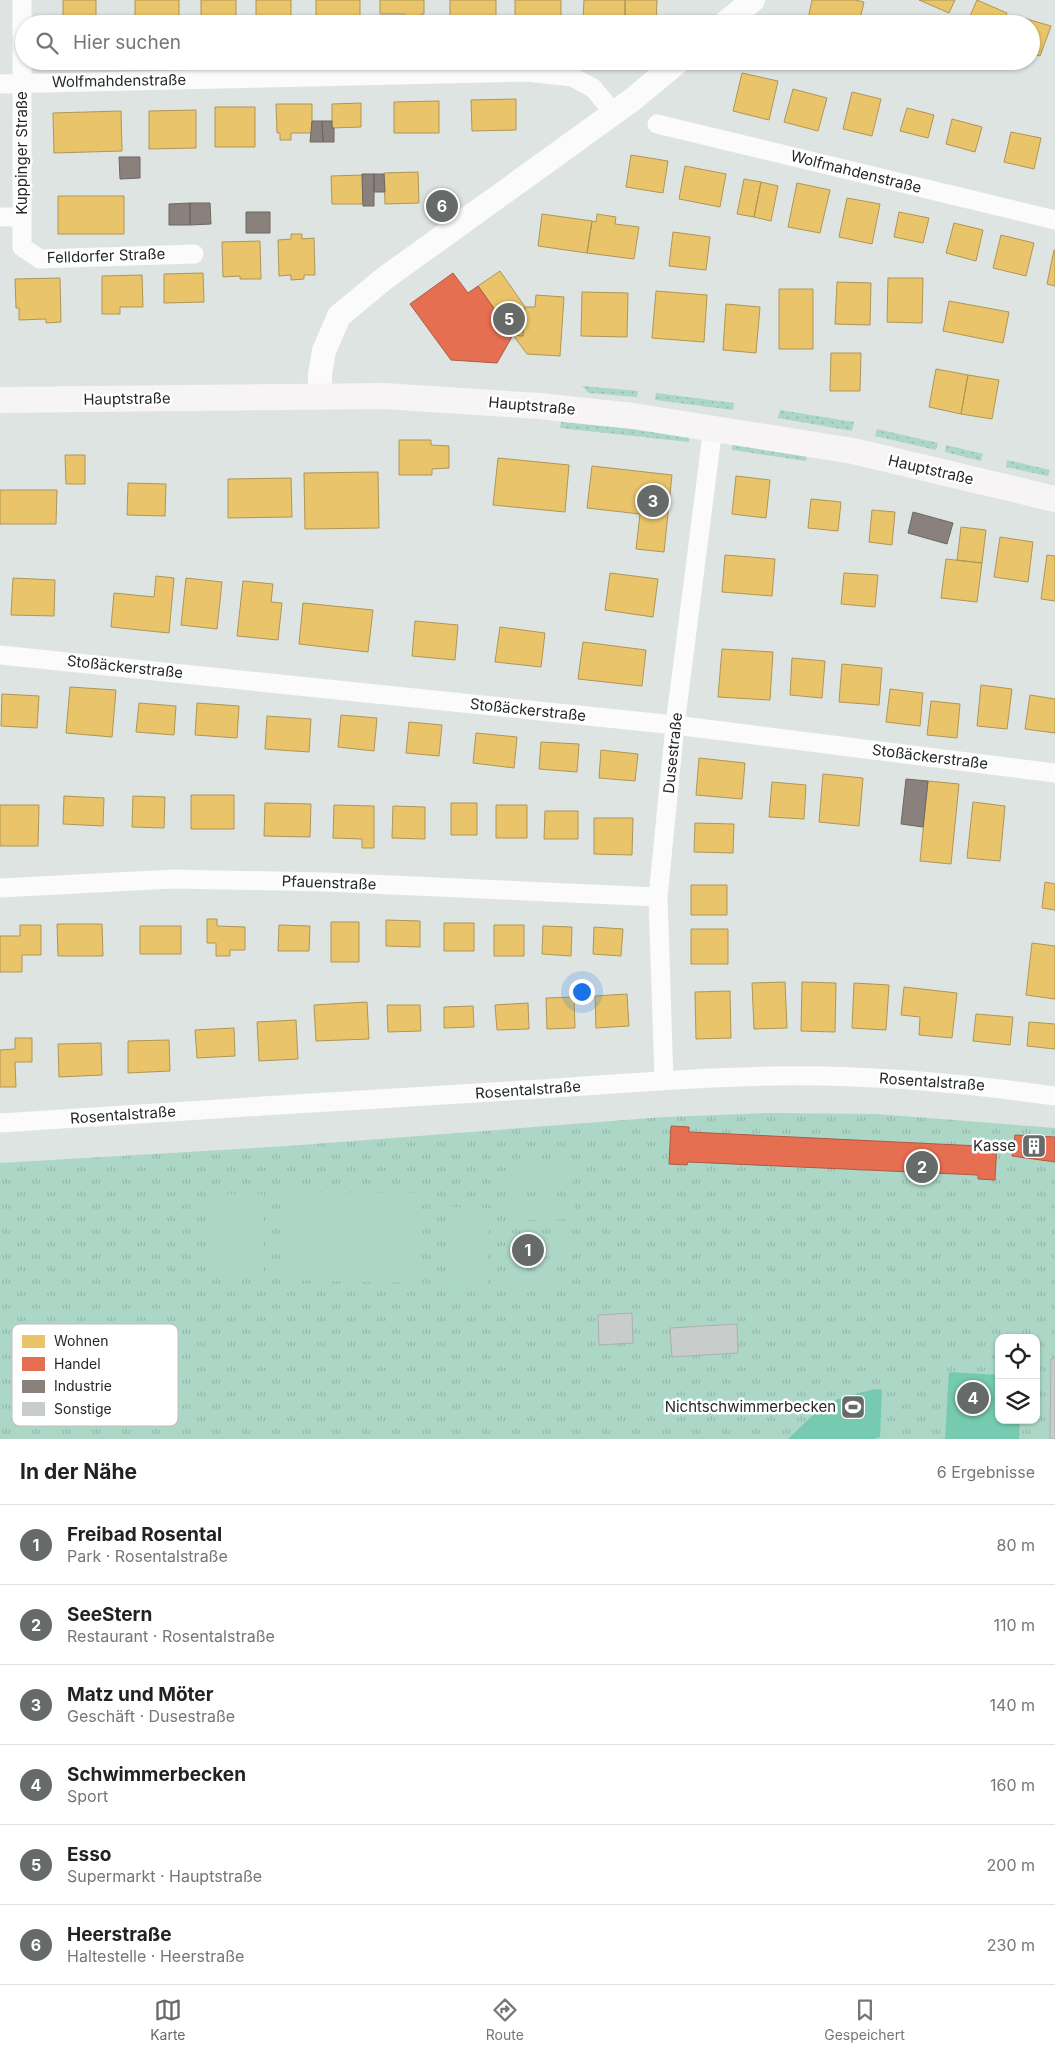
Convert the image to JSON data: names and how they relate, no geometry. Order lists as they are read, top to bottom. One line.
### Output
{"streets":{"main road":["Hauptstraße"],"street":["Wolfmahdenstraße","Kuppinger Straße","Felldorfer Straße","Stoßäckerstraße","Dusestraße","Pfauenstraße","Rosentalstraße"]},"crossings":[["Wolfmahdenstraße","Kuppinger Straße"],["Kuppinger Straße","Felldorfer Straße"],["Hauptstraße","Dusestraße"],["Stoßäckerstraße","Dusestraße"],["Dusestraße","Pfauenstraße"],["Dusestraße","Rosentalstraße"]],"places":{"building":["Kasse"],"sports":["Nichtschwimmerbecken"]},"legend":["Wohnen","Handel","Industrie","Sonstige"],"page":{"search":"Hier suchen","pins":["6","5","3","2","1","4"],"heading":["In der Nähe","6 Ergebnisse"],"list":[{"mark":"1","name":"Freibad Rosental","note":"Park · Rosentalstraße","value":"80 m"},{"mark":"2","name":"SeeStern","note":"Restaurant · Rosentalstraße","value":"110 m"},{"mark":"3","name":"Matz und Möter","note":"Geschäft · Dusestraße","value":"140 m"},{"mark":"4","name":"Schwimmerbecken","note":"Sport","value":"160 m"},{"mark":"5","name":"Esso","note":"Supermarkt · Hauptstraße","value":"200 m"},{"mark":"6","name":"Heerstraße","note":"Haltestelle · Heerstraße","value":"230 m"}],"nav":["Karte","Route","Gespeichert"]}}
